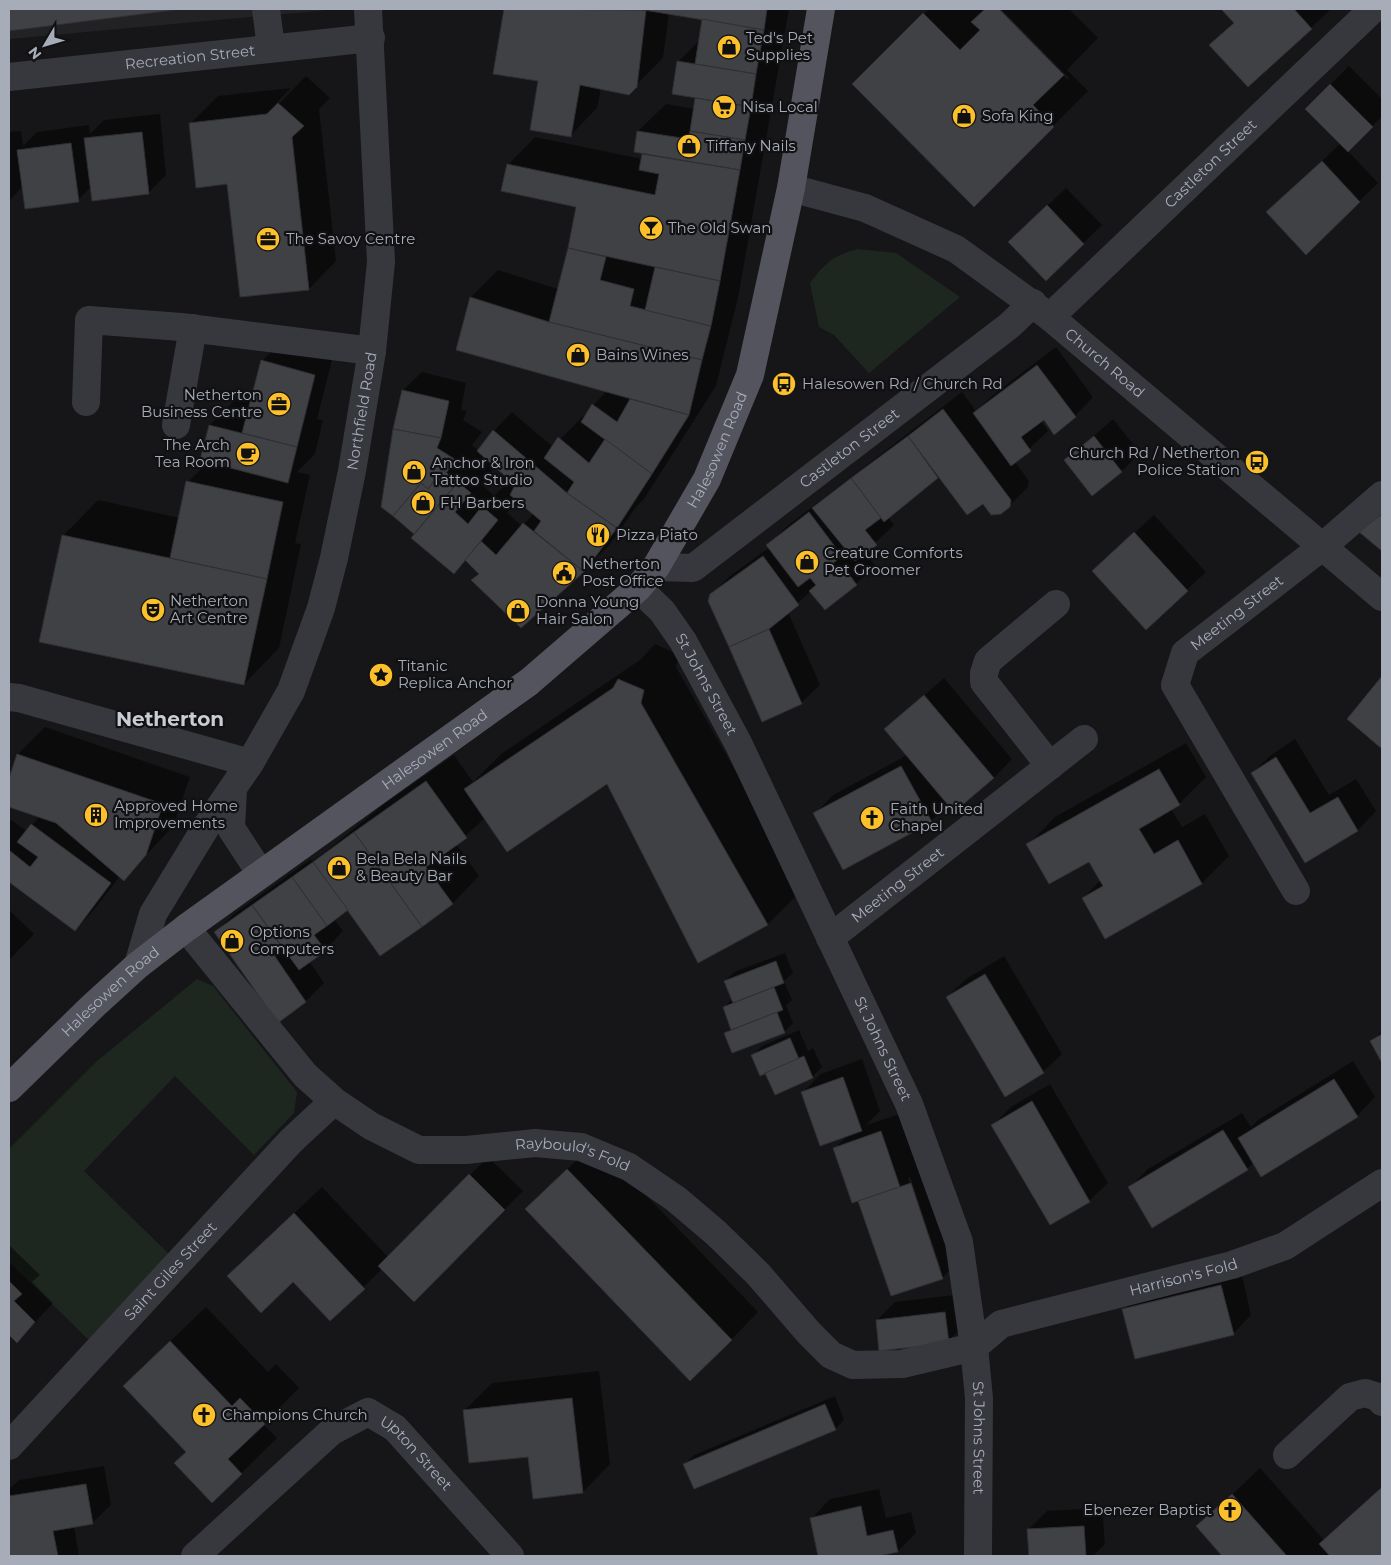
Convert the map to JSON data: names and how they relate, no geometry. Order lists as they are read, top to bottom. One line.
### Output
{"streets":{"main road":["Halesowen Road"],"street":["Recreation Street","Castleton Street","Church Road","Northfield Road","Meeting Street","St Johns Street","Raybould's Fold","Saint Giles Street","Harrison's Fold","Upton Street"]},"crossings":[["Recreation Street","Northfield Road"],["Castleton Street","Church Road"],["Castleton Street","Halesowen Road"],["Church Road","Halesowen Road"],["Church Road","Meeting Street"],["Northfield Road","Halesowen Road"],["Halesowen Road","St Johns Street"],["Halesowen Road","Raybould's Fold"],["Meeting Street","St Johns Street"],["St Johns Street","Raybould's Fold"],["St Johns Street","Harrison's Fold"],["Raybould's Fold","Saint Giles Street"],["Raybould's Fold","Harrison's Fold"]],"districts":["Netherton"],"places":{"shop":["Ted's Pet Supplies","Sofa King","Tiffany Nails","Bains Wines","Anchor & Iron Tattoo Studio","FH Barbers","Creature Comforts Pet Groomer","Donna Young Hair Salon","Bela Bela Nails & Beauty Bar","Options Computers"],"supermarket":["Nisa Local"],"bar":["The Old Swan"],"office":["The Savoy Centre","Netherton Business Centre"],"bus stop":["Halesowen Rd / Church Rd","Church Rd / Netherton Police Station"],"cafe":["The Arch Tea Room"],"restaurant":["Pizza Piato"],"public building":["Netherton Post Office"],"theatre":["Netherton Art Centre"],"place":["Titanic Replica Anchor"],"building":["Approved Home Improvements"],"church":["Faith United Chapel","Champions Church","Ebenezer Baptist"]},"north":"bottom left"}
